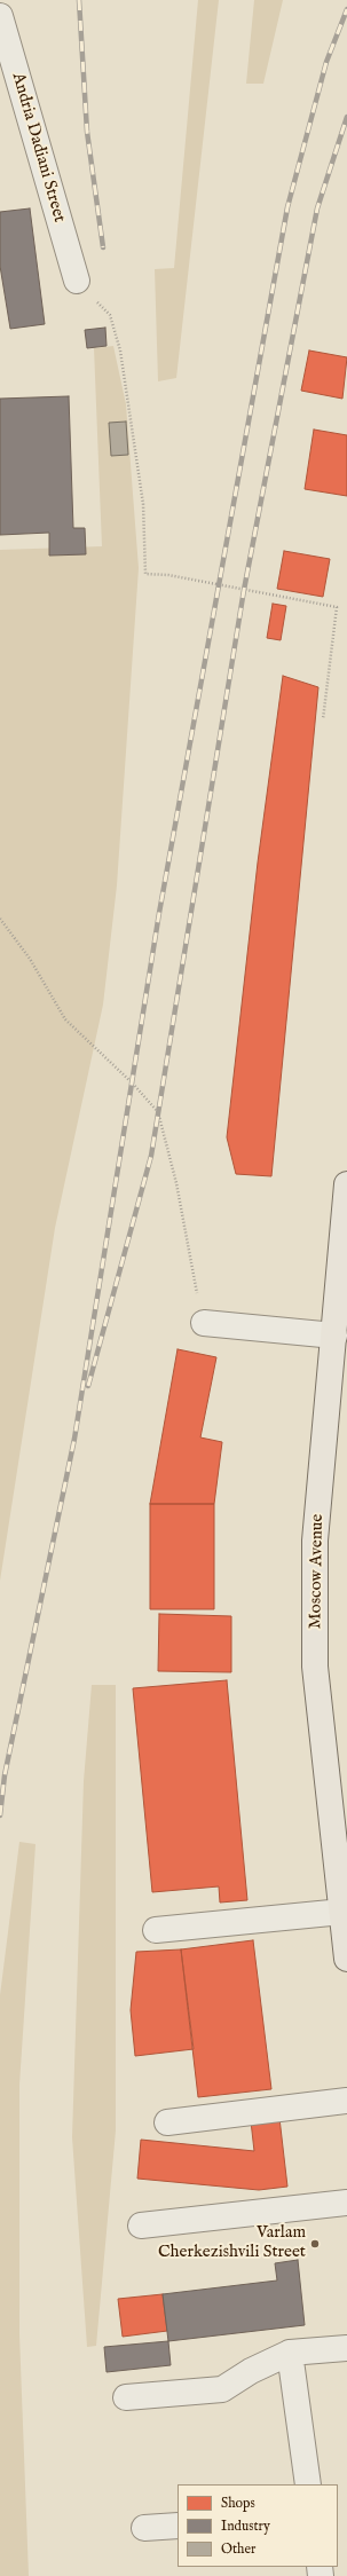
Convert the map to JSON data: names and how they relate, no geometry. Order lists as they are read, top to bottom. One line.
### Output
{"streets":{"main road":["Moscow Avenue"],"street":["Andria Dadiani Street"]},"places":["Varlam Cherkezishvili Street"],"legend":["Shops","Industry","Other"]}
